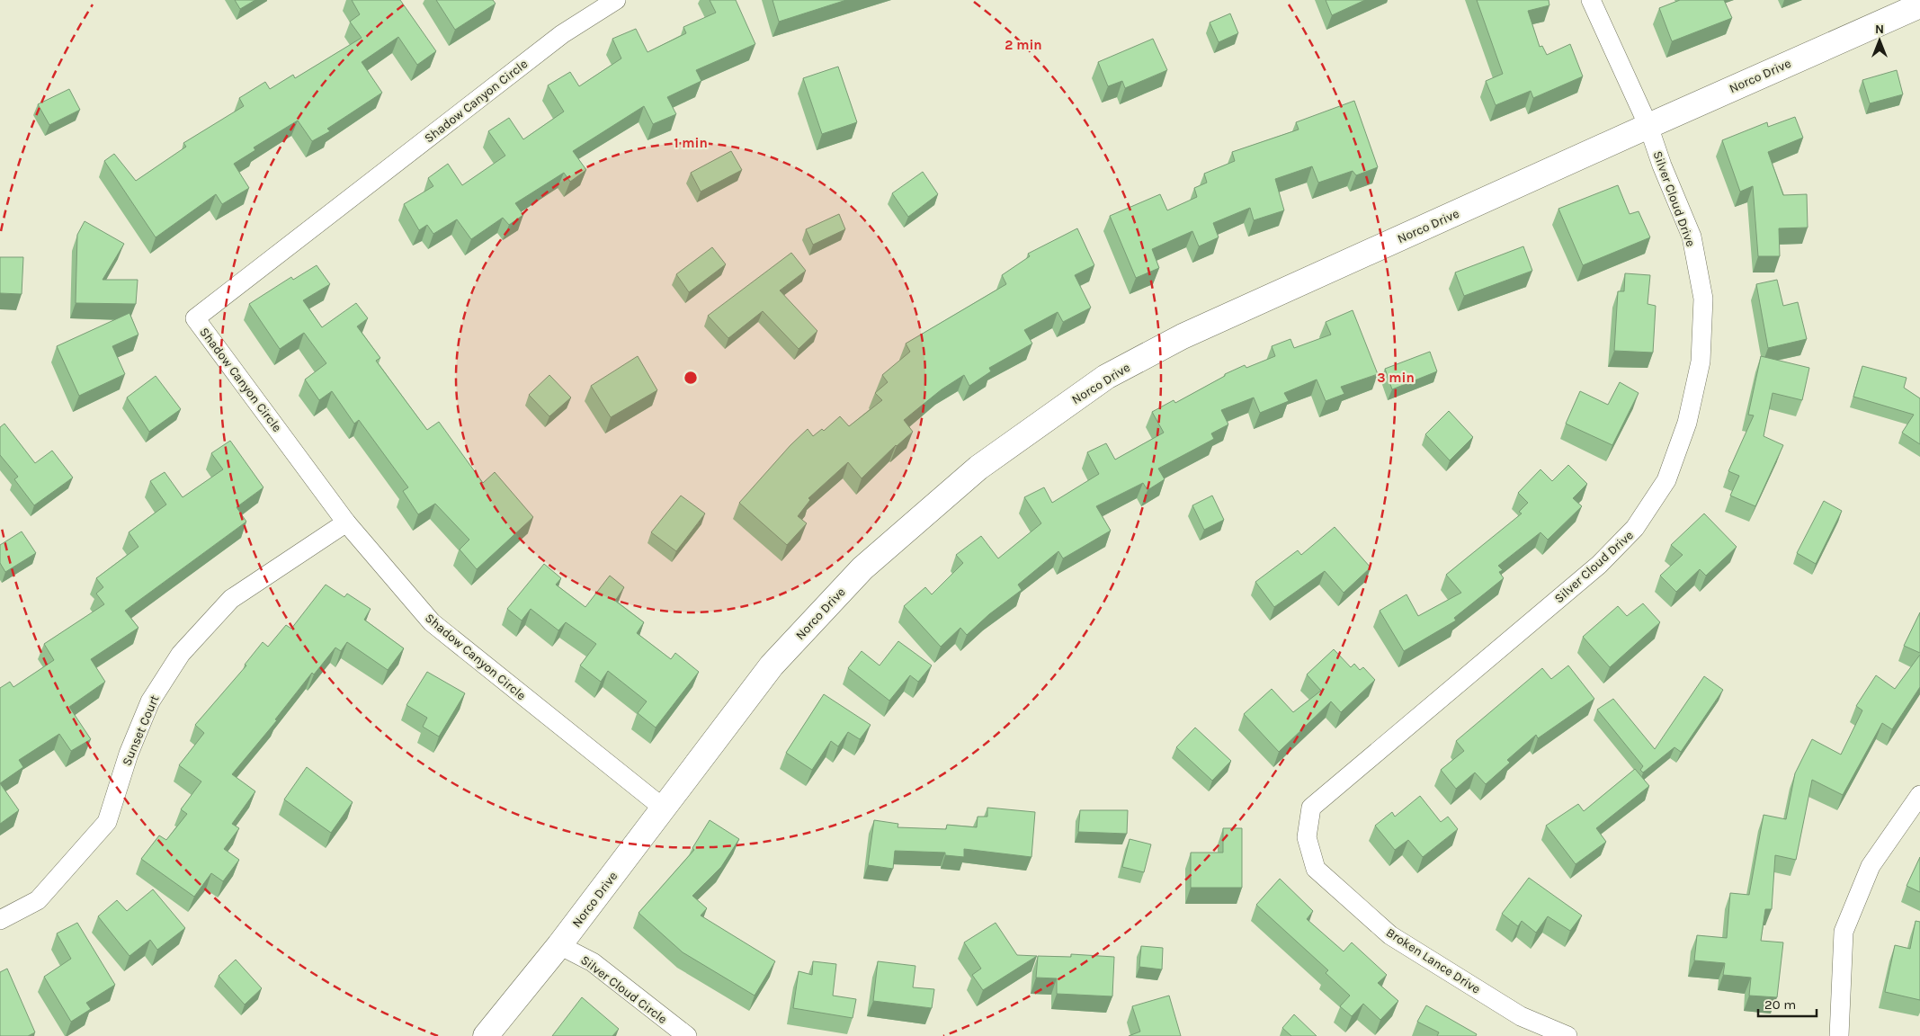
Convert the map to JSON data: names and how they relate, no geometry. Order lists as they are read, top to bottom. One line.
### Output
{"streets":{"main road":["Norco Drive"],"street":["Shadow Canyon Circle","Silver Cloud Drive","Sunset Court","Broken Lance Drive","Silver Cloud Circle"]},"crossings":[["Norco Drive","Shadow Canyon Circle"],["Norco Drive","Silver Cloud Drive"],["Norco Drive","Silver Cloud Circle"],["Shadow Canyon Circle","Sunset Court"],["Silver Cloud Drive","Broken Lance Drive"]],"scale_bar":"20 m","north":"top","rings":["2 min","1 min","3 min"]}
